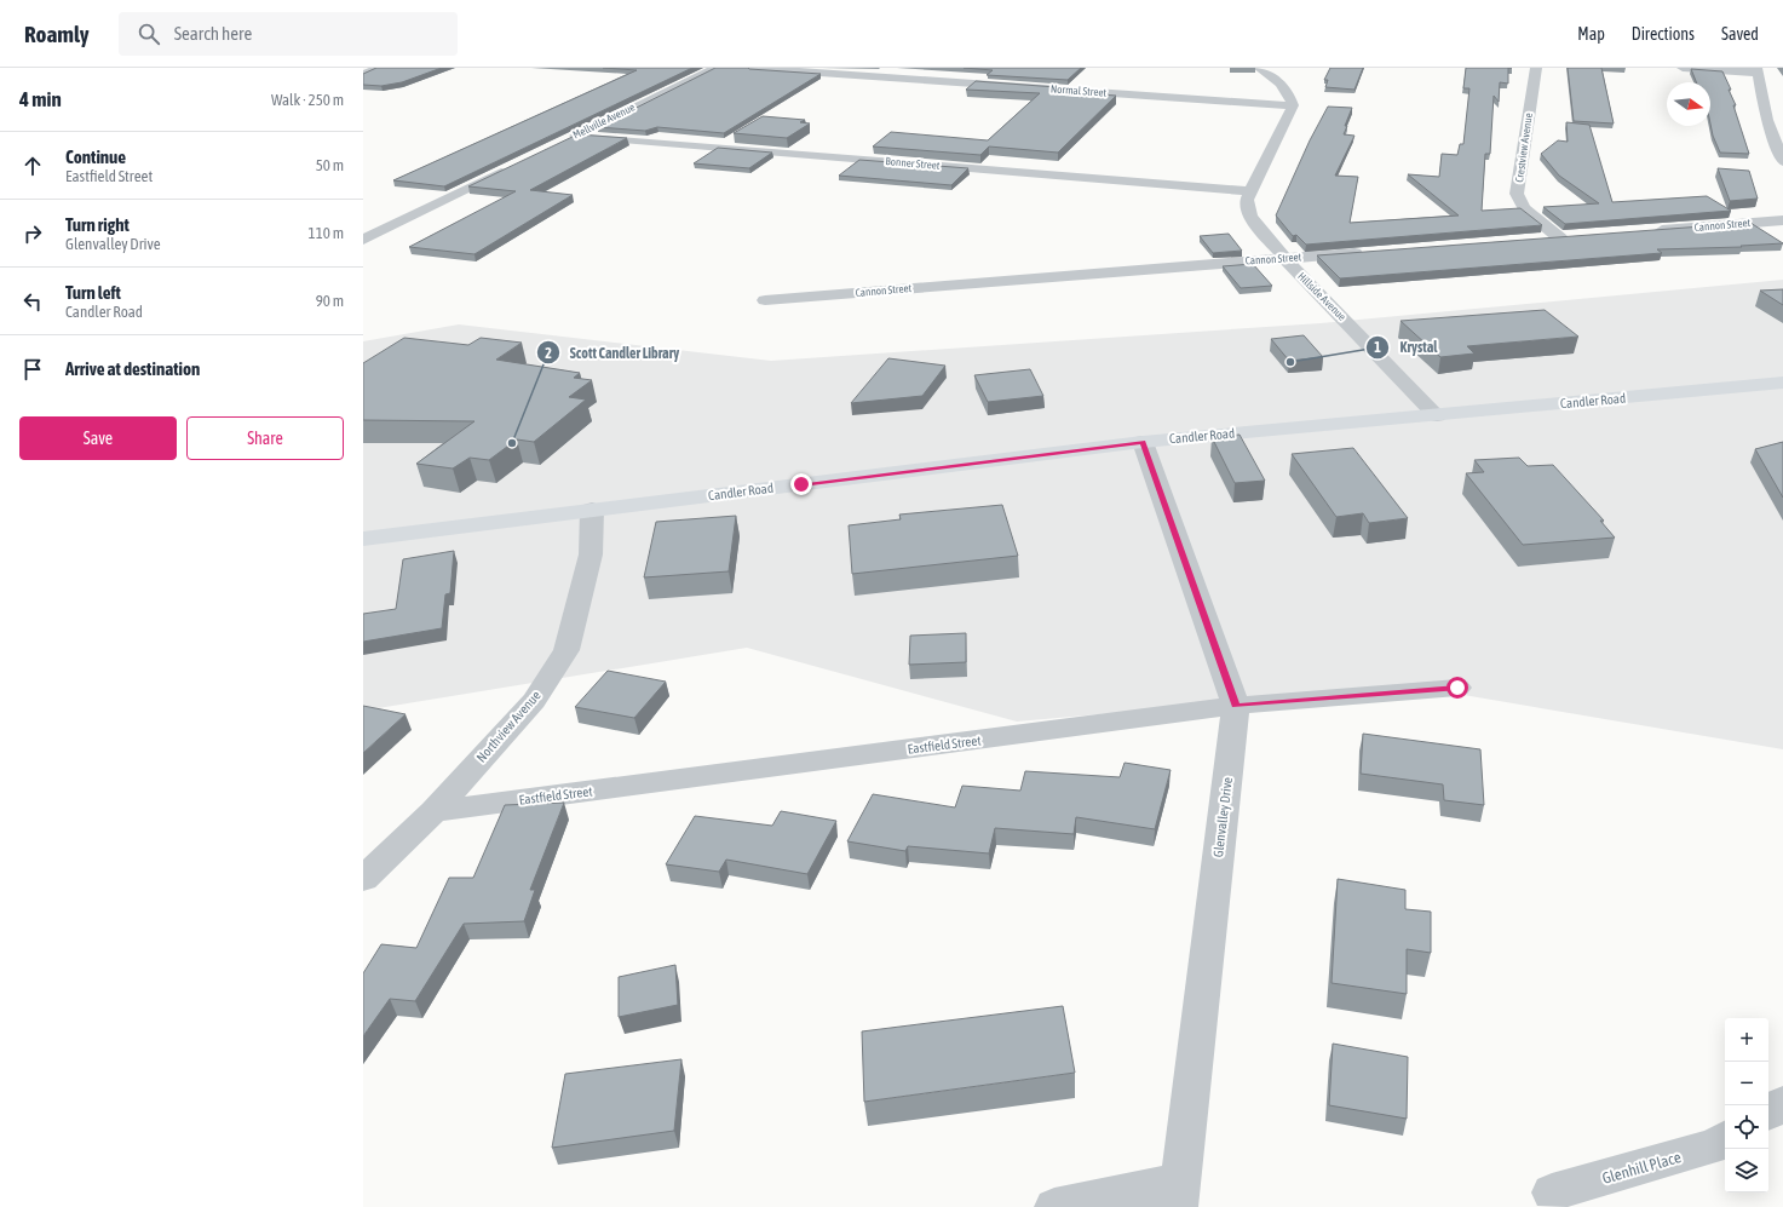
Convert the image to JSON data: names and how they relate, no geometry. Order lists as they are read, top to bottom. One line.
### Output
{"streets":{"main road":["Candler Road"],"street":["Normal Street","Mellville Avenue","Crestview Avenue","Bonner Street","Cannon Street","Hillside Avenue","Northview Avenue","Eastfield Street","Glenvalley Drive","Glenhill Place"]},"crossings":[["Normal Street","Hillside Avenue"],["Mellville Avenue","Bonner Street"],["Bonner Street","Hillside Avenue"],["Cannon Street","Hillside Avenue"],["Hillside Avenue","Candler Road"],["Candler Road","Northview Avenue"],["Candler Road","Glenvalley Drive"],["Northview Avenue","Eastfield Street"],["Eastfield Street","Glenvalley Drive"]],"places":["Krystal","Scott Candler Library"],"north":"right","page":{"header":"Roamly","search":"Search here","nav":["Map","Directions","Saved"],"heading":["4 min","Walk · 250 m"],"list":[["Continue","Eastfield Street","50 m"],["Turn right","Glenvalley Drive","110 m"],["Turn left","Candler Road","90 m"],"Arrive at destination"],"buttons":["Save","Share"],"map_buttons":["+","−"]}}
